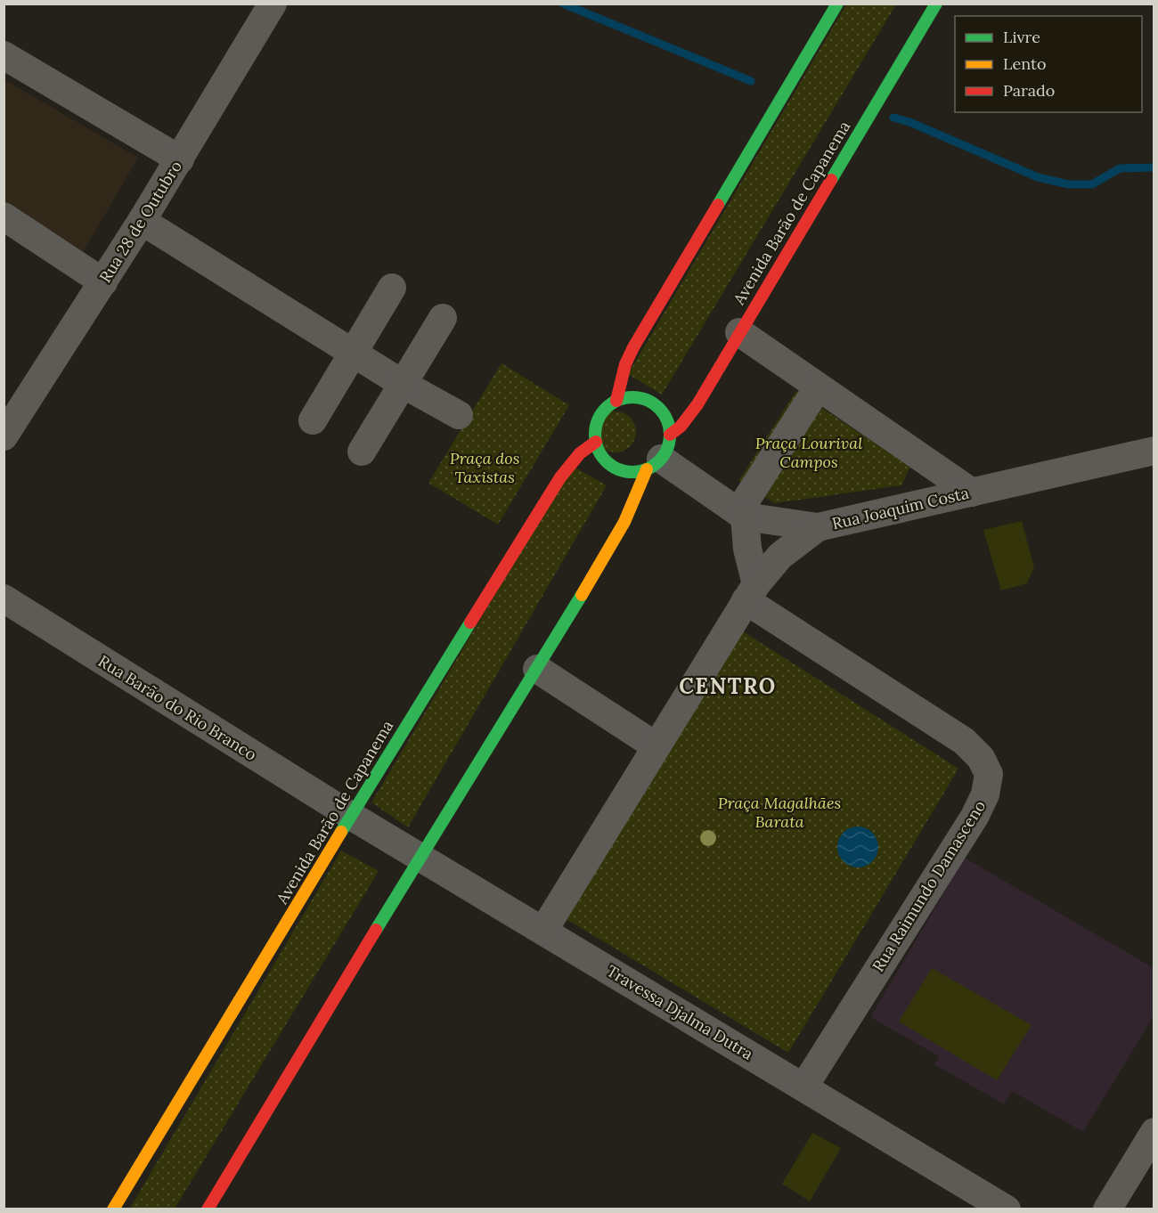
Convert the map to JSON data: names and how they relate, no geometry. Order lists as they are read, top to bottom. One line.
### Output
{"streets":{"street":["Avenida Barão de Capanema","Rua 28 de Outubro","Rua Joaquim Costa","Rua Barão do Rio Branco","Rua Raimundo Damasceno","Travessa Djalma Dutra"]},"crossings":[["Avenida Barão de Capanema","Rua Joaquim Costa"],["Avenida Barão de Capanema","Rua Barão do Rio Branco"],["Avenida Barão de Capanema","Travessa Djalma Dutra"],["Rua Barão do Rio Branco","Travessa Djalma Dutra"],["Rua Raimundo Damasceno","Travessa Djalma Dutra"]],"districts":["CENTRO"],"parks":["Praça Lourival Campos","Praça dos Taxistas","Praça Magalhães Barata"],"legend":["Livre","Lento","Parado"]}
